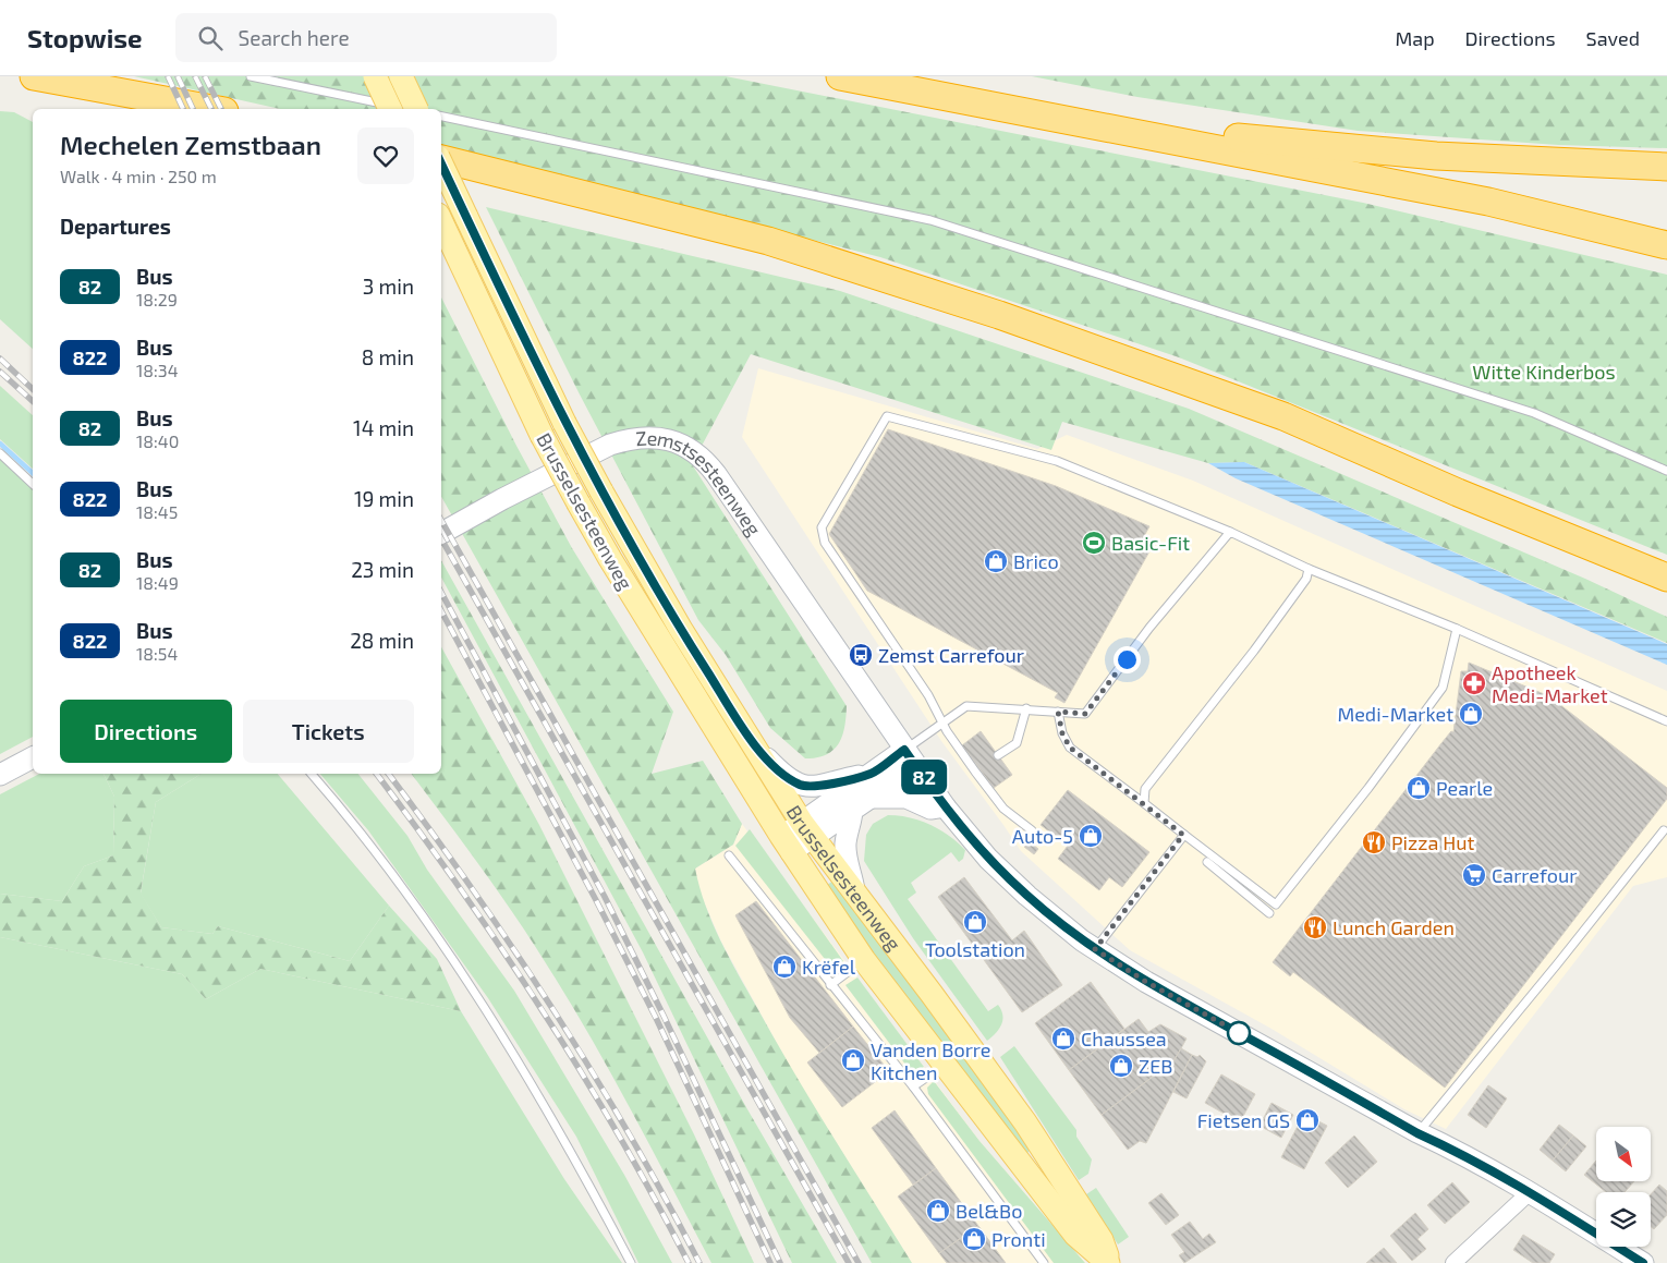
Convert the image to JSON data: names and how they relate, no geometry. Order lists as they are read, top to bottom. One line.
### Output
{"streets":{"main road":["Brusselsesteenweg"],"street":["Zemstsesteenweg"]},"parks":["Witte Kinderbos"],"places":{"sports":["Basic-Fit"],"shop":["Brico","Medi-Market","Pearle","Auto-5","Toolstation","Krëfel","Chaussea","Vanden Borre Kitchen","ZEB","Fietsen GS","Bel&Bo","Pronti"],"bus stop":["Zemst Carrefour"],"pharmacy":["Apotheek Medi-Market"],"restaurant":["Pizza Hut","Lunch Garden"],"supermarket":["Carrefour"]},"lines":["bus line 82"],"north":"bottom right","page":{"header":"Stopwise","search":"Search here","nav":["Map","Directions","Saved"],"on_map":"82","heading":[["Mechelen Zemstbaan","Walk · 4 min · 250 m"],"Departures"],"list":[{"mark":"82","name":"Bus","note":"18:29","value":"3 min"},{"mark":"822","name":"Bus","note":"18:34","value":"8 min"},{"mark":"82","name":"Bus","note":"18:40","value":"14 min"},{"mark":"822","name":"Bus","note":"18:45","value":"19 min"},{"mark":"82","name":"Bus","note":"18:49","value":"23 min"},{"mark":"822","name":"Bus","note":"18:54","value":"28 min"}],"buttons":["Directions","Tickets"]}}
